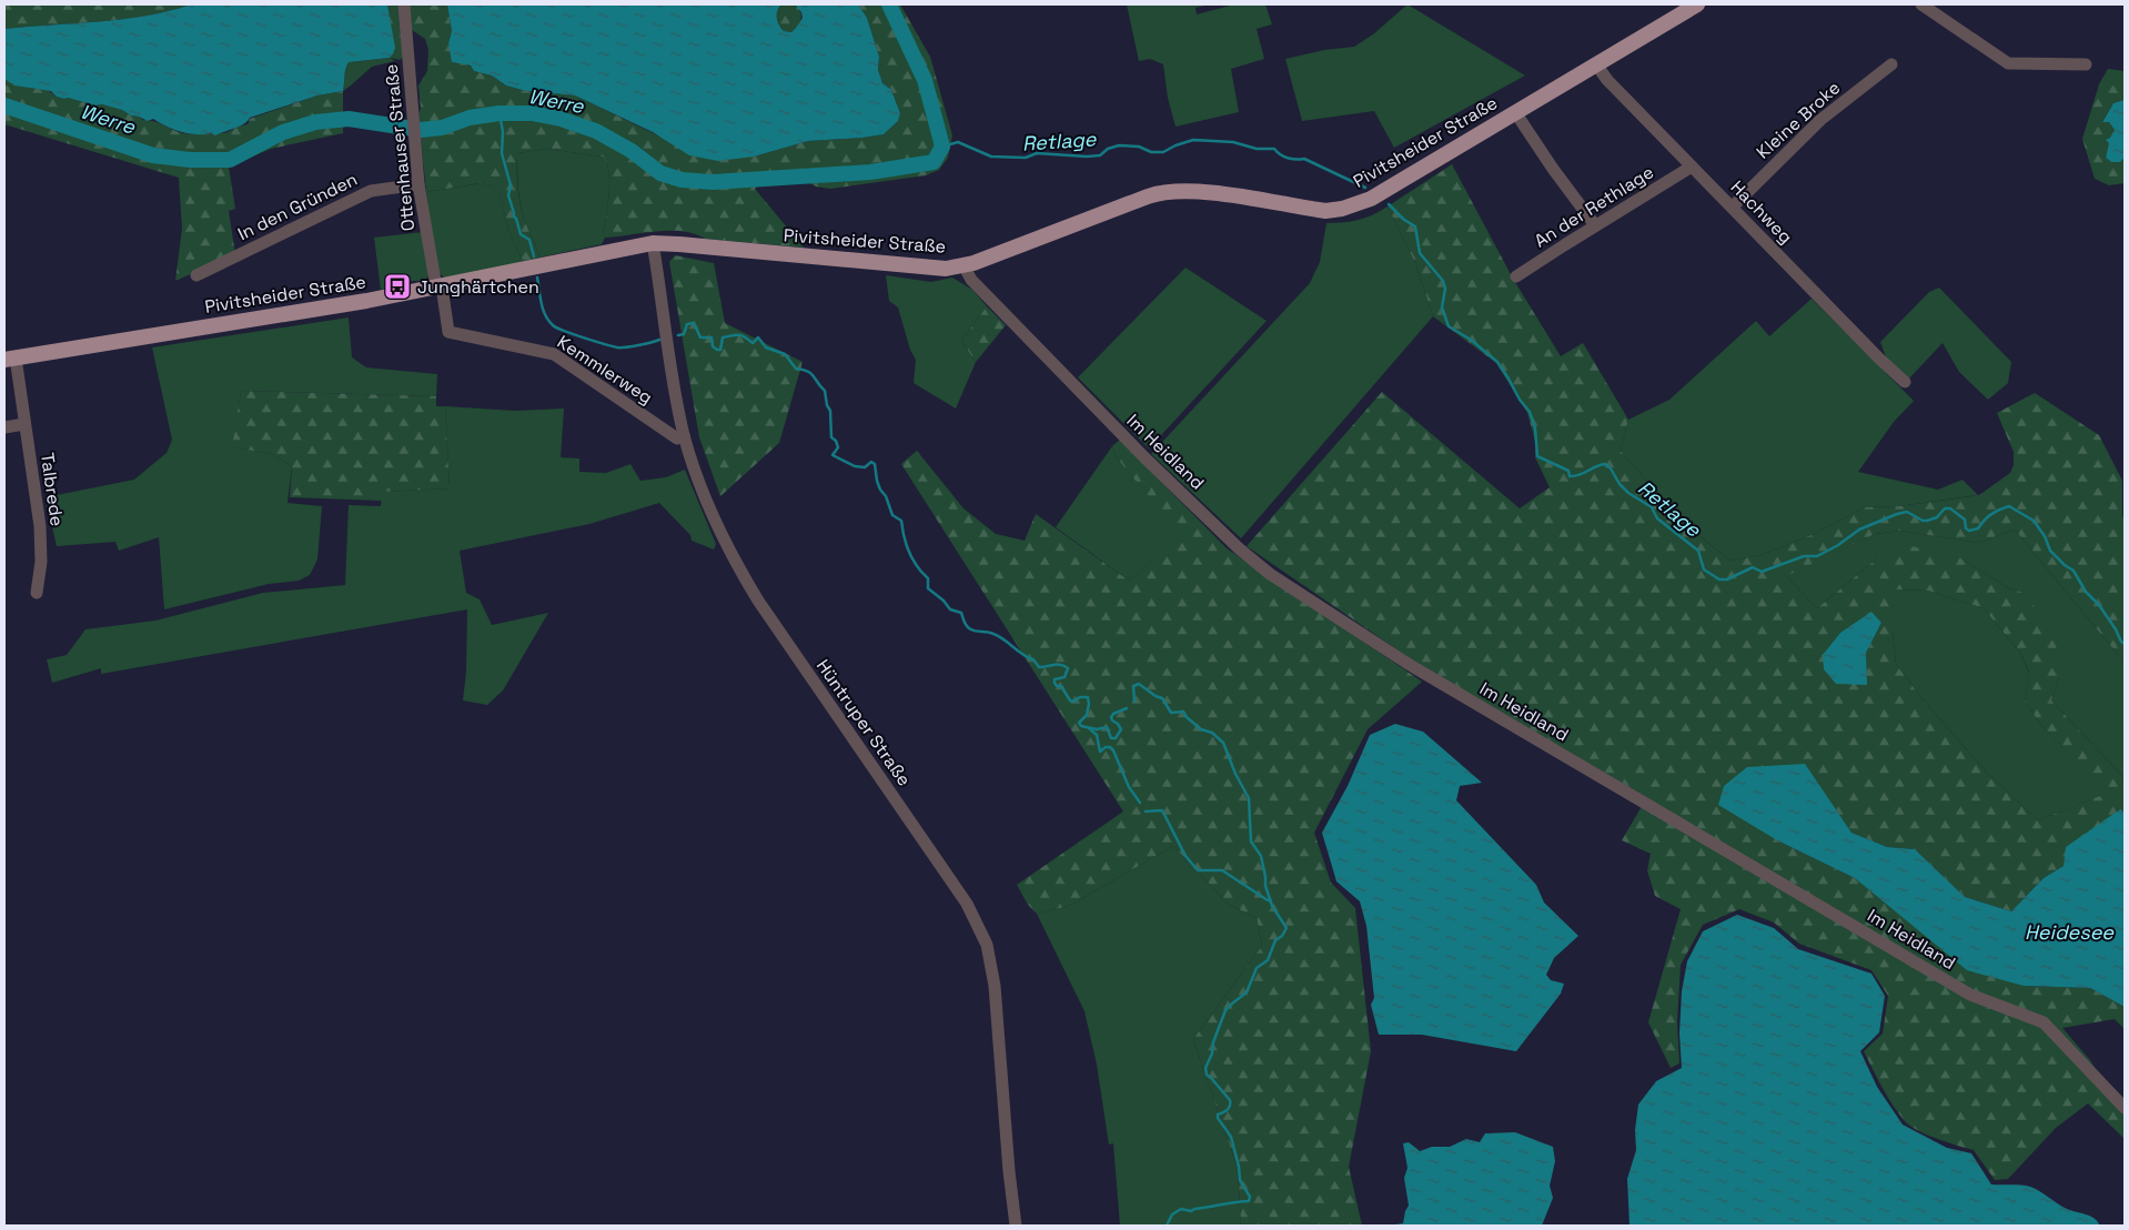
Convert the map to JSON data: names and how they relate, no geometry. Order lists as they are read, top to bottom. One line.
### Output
{"streets":{"main road":["Pivitsheider Straße"],"street":["Kleine Broke","Ottenhauser Straße","In den Gründen","An der Rethlage","Hachweg","Kemmlerweg","Im Heidland","Talbrede","Hüntruper Straße"]},"crossings":[["Kleine Broke","Hachweg"],["Pivitsheider Straße","Ottenhauser Straße"],["Pivitsheider Straße","Hachweg"],["Pivitsheider Straße","Kemmlerweg"],["Pivitsheider Straße","Im Heidland"],["Pivitsheider Straße","Talbrede"],["Pivitsheider Straße","Hüntruper Straße"],["Ottenhauser Straße","In den Gründen"],["Ottenhauser Straße","Kemmlerweg"],["An der Rethlage","Hachweg"],["Kemmlerweg","Hüntruper Straße"]],"water":["Werre","Retlage","Heidesee"],"places":{"bus stop":["Junghärtchen"]}}
